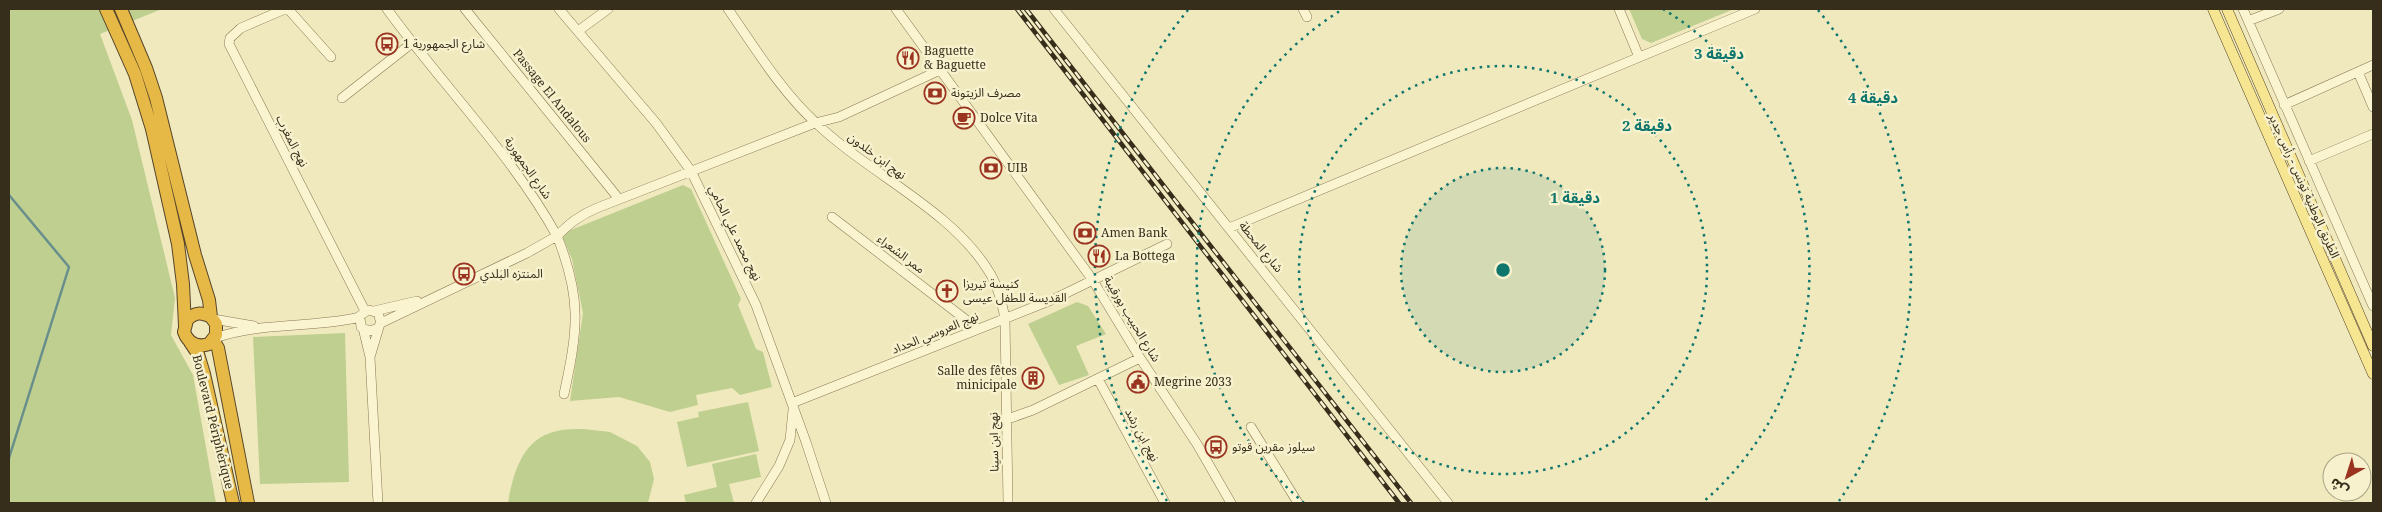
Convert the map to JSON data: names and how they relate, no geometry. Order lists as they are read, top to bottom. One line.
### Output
{"streets":{"highway":["Boulevard Périphérique"],"main road":["الطريق الوطنية تونس - رأس جدير"],"street":["Passage El Andalous","نهج المغرب","نهج ابن خلدون","شارع الجمهورية","نهج محمد علي الحامي","شارع المحطة","ممر الشعراء","شارع الحبيب بورقيبة","نهج العروسي الحداد","نهج ابن رشد","نهج ابن سينا"]},"crossings":[["نهج ابن خلدون","نهج العروسي الحداد"],["نهج ابن خلدون","نهج ابن سينا"],["نهج محمد علي الحامي","نهج العروسي الحداد"],["ممر الشعراء","نهج العروسي الحداد"],["شارع الحبيب بورقيبة","نهج العروسي الحداد"],["نهج العروسي الحداد","نهج ابن سينا"]],"places":{"bus stop":["1 شارع الجمهورية","المنتزه البلدي","سيلوز مقرين قوتو"],"restaurant":["Baguette & Baguette","La Bottega"],"bank":["مصرف الزيتونة","UIB","Amen Bank"],"cafe":["Dolce Vita"],"church":["كنيسة تيريزا القديسة للطفل عيسى"],"building":["Salle des fêtes minicipale"],"public building":["Megrine 2033"]},"north":"bottom left","rings":["3 دقيقة","4 دقيقة","2 دقيقة","1 دقيقة"]}
